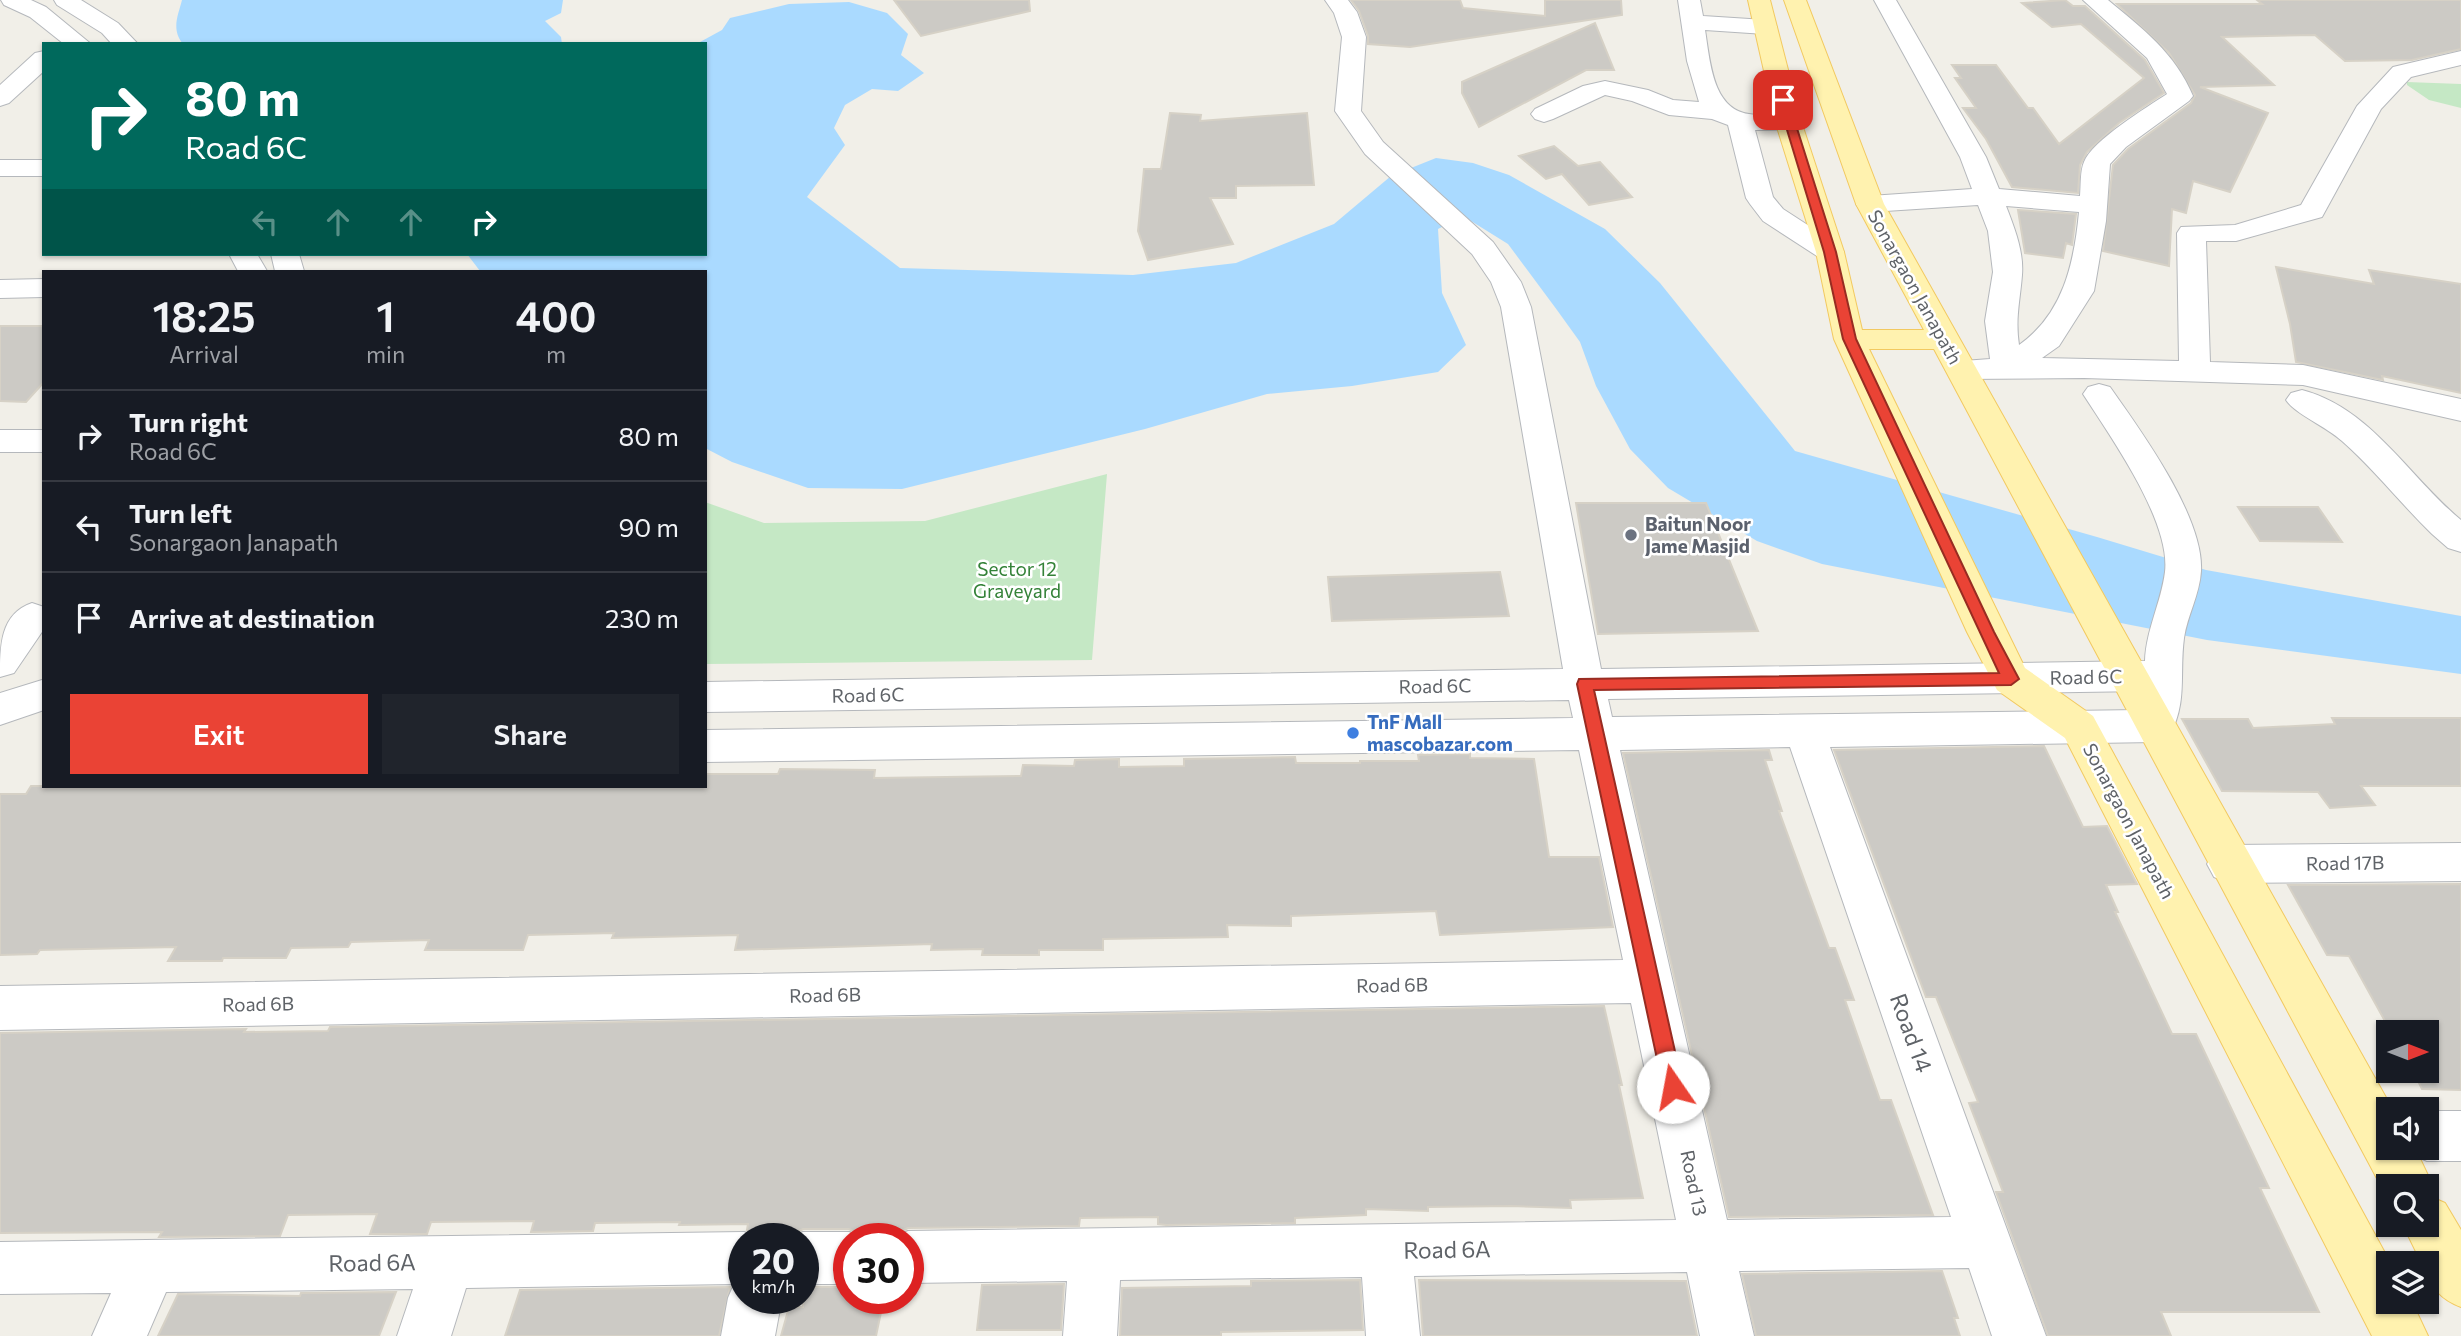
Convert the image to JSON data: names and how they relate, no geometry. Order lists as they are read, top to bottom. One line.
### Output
{"streets":{"main road":["Sonargaon Janapath"],"street":["Road 6C","Road 17B","Road 6B","Road 14","Road 13","Road 6A"]},"crossings":[["Sonargaon Janapath","Road 6C"],["Sonargaon Janapath","Road 17B"],["Road 6C","Road 13"],["Road 6B","Road 13"],["Road 14","Road 6A"],["Road 13","Road 6A"]],"parks":["Sector 12 Graveyard"],"places":["Baitun Noor Jame Masjid","TnF Mall mascobazar.com"],"north":"right","page":{"turn":["80 m","Road 6C"],"eta":["18:25","Arrival","1","min","400","m"],"list":[{"name":"Turn right","note":"Road 6C","value":"80 m"},{"name":"Turn left","note":"Sonargaon Janapath","value":"90 m"},{"name":"Arrive at destination","value":"230 m"}],"buttons":["Exit","Share"],"speed":"20 km/h","limit":"30"}}
